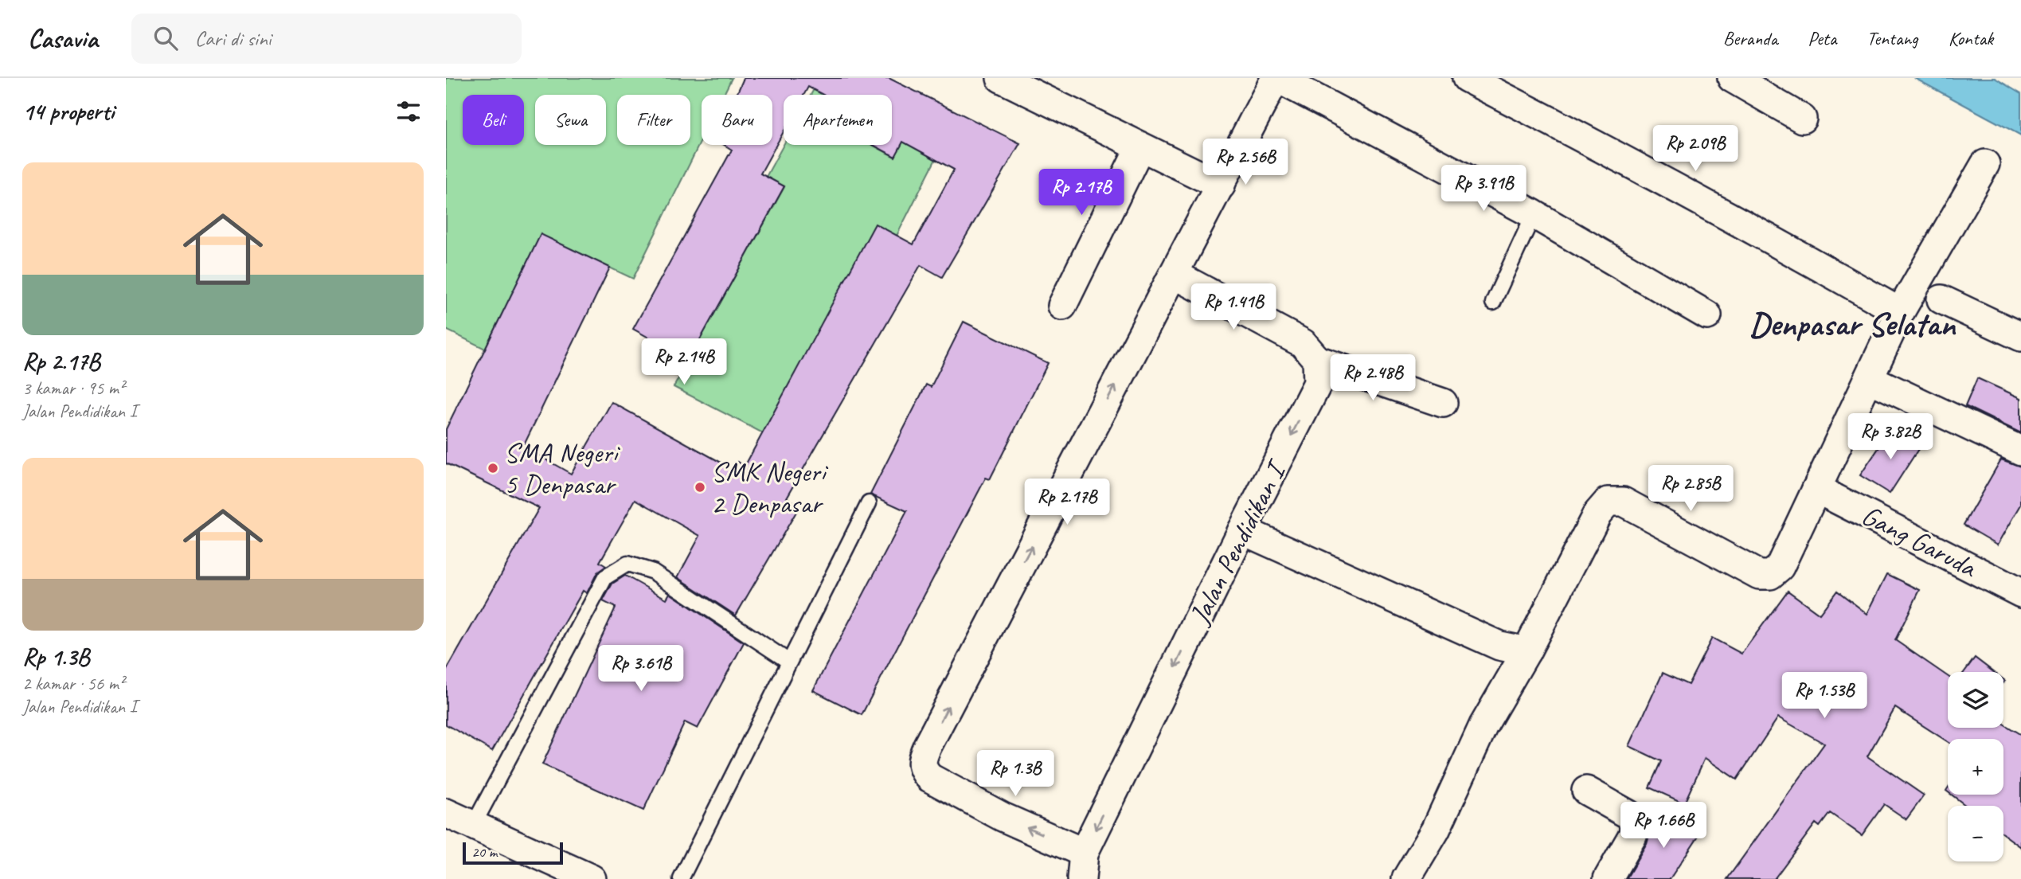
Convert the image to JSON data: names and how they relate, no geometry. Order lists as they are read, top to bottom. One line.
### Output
{"streets":{"street":["Gang Garuda","Jalan Pendidikan I"]},"one_way":["Jalan Pendidikan I"],"districts":["Denpasar Selatan"],"places":["SMA Negeri 5 Denpasar","SMK Negeri 2 Denpasar"],"scale_bar":"20 m","page":{"header":"Casavia","search":"Cari di sini","nav":["Beranda","Peta","Tentang","Kontak"],"heading":"14 properti","chip":["Beli","Sewa","Filter","Baru","Apartemen"],"price":["Rp 2.09B","Rp 2.56B","Rp 3.91B","Rp 2.17B","Rp 1.41B","Rp 2.14B","Rp 2.48B","Rp 3.82B","Rp 2.85B","Rp 2.17B","Rp 3.61B","Rp 1.53B","Rp 1.3B","Rp 1.66B"],"list":[{"name":"Rp 2.17B","note":"3 kamar · 95 m² · Jalan Pendidikan I"},{"name":"Rp 1.3B","note":"2 kamar · 56 m² · Jalan Pendidikan I"}],"map_buttons":["+","−"],"scale":"20 m"}}
